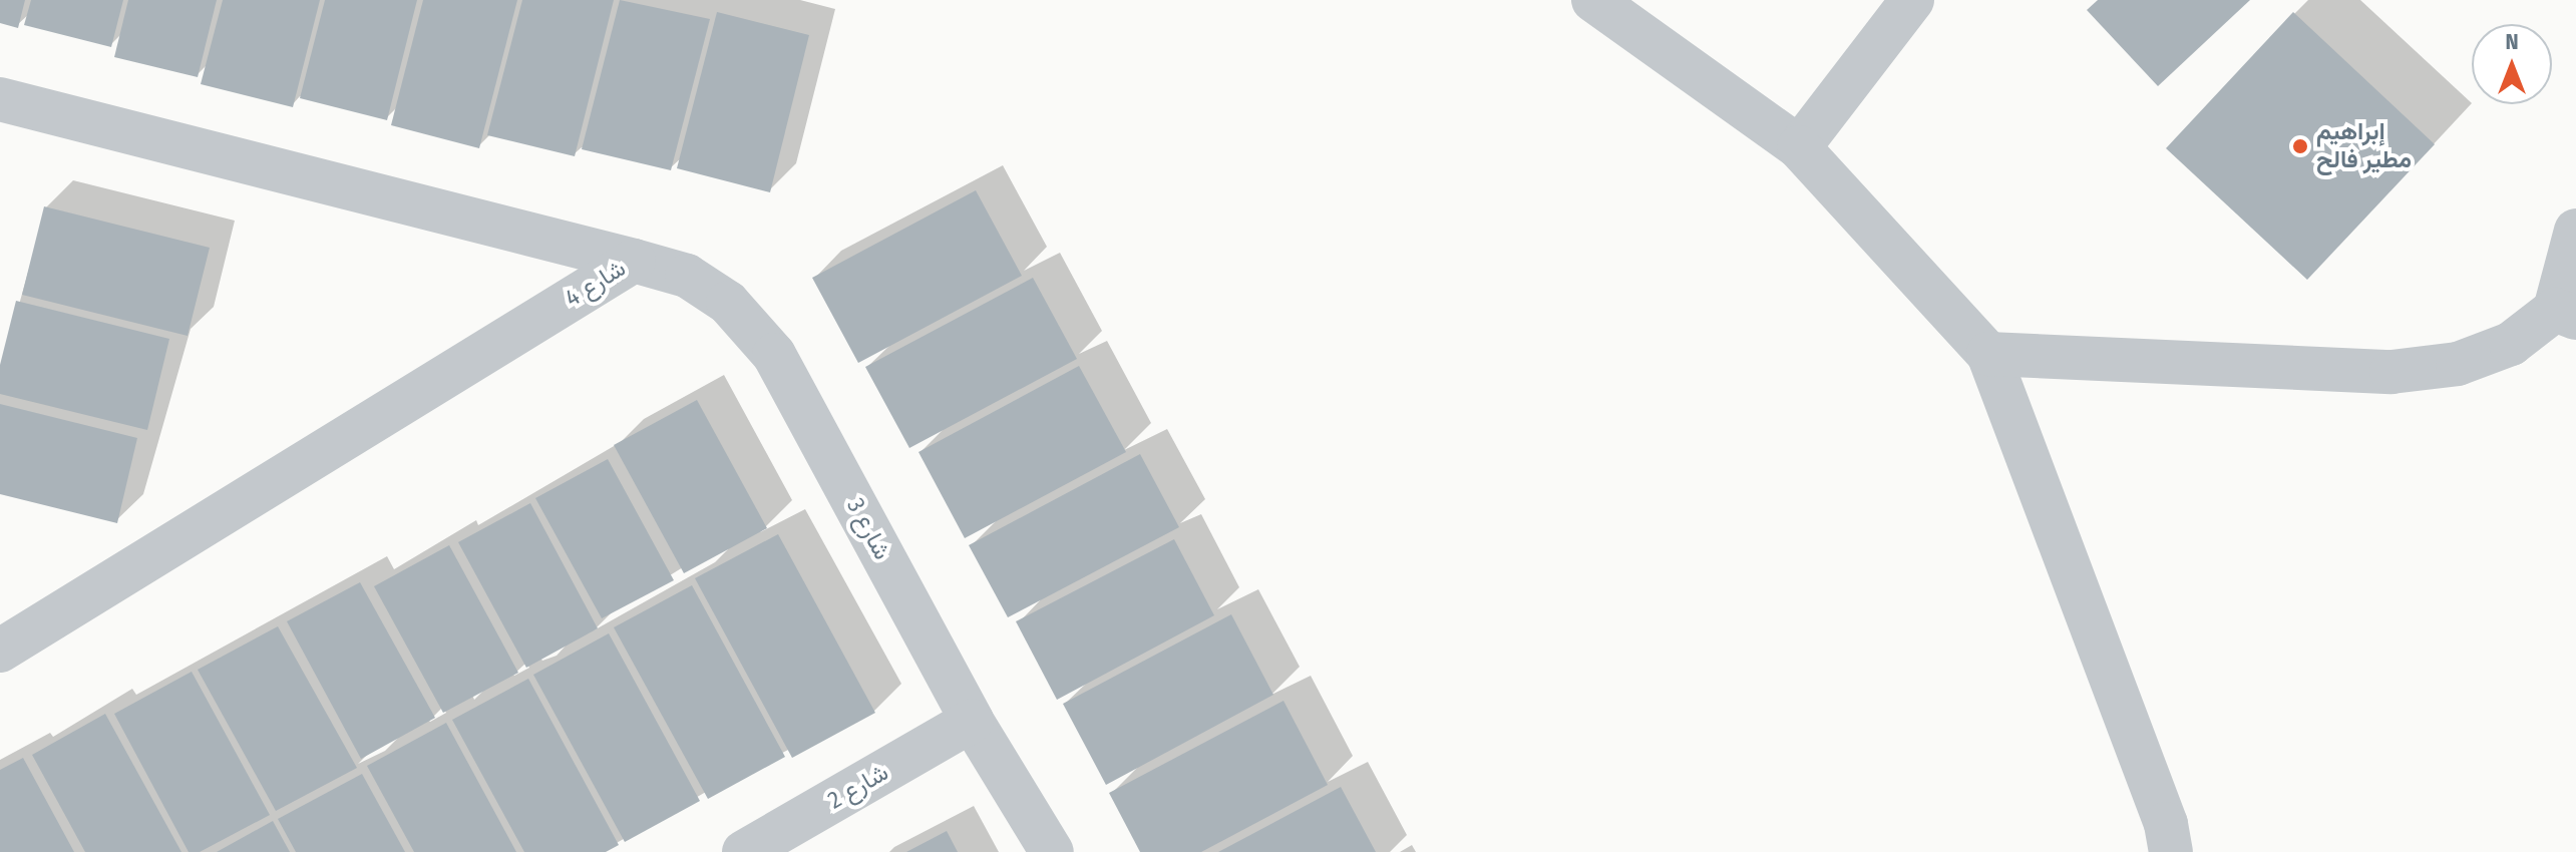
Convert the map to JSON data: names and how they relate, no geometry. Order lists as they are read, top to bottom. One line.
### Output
{"streets":{"street":["شارع 4","شارع 3","شارع 2"]},"crossings":[["شارع 4","شارع 3"],["شارع 3","شارع 2"]],"places":["إبراهيم مطير فالح"],"north":"top"}
